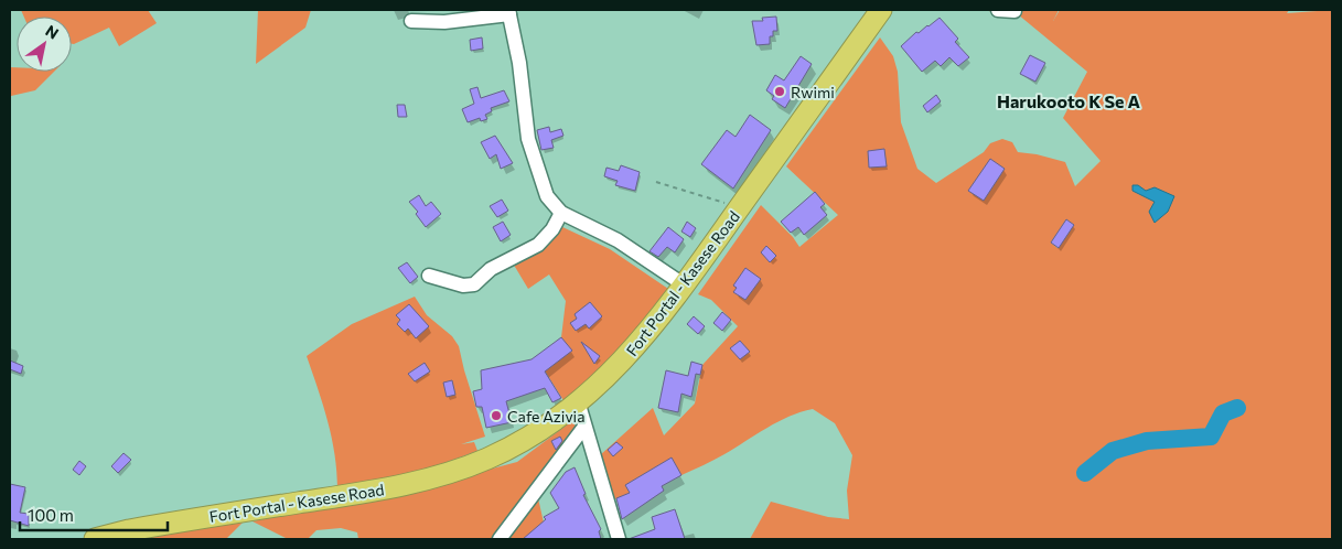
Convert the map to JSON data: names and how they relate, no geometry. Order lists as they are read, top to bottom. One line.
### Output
{"streets":{"highway":["Fort Portal - Kasese Road"]},"districts":["Harukooto K Se A"],"places":["Rwimi","Cafe Azivia"],"scale_bar":"100 m","north":"top right"}
